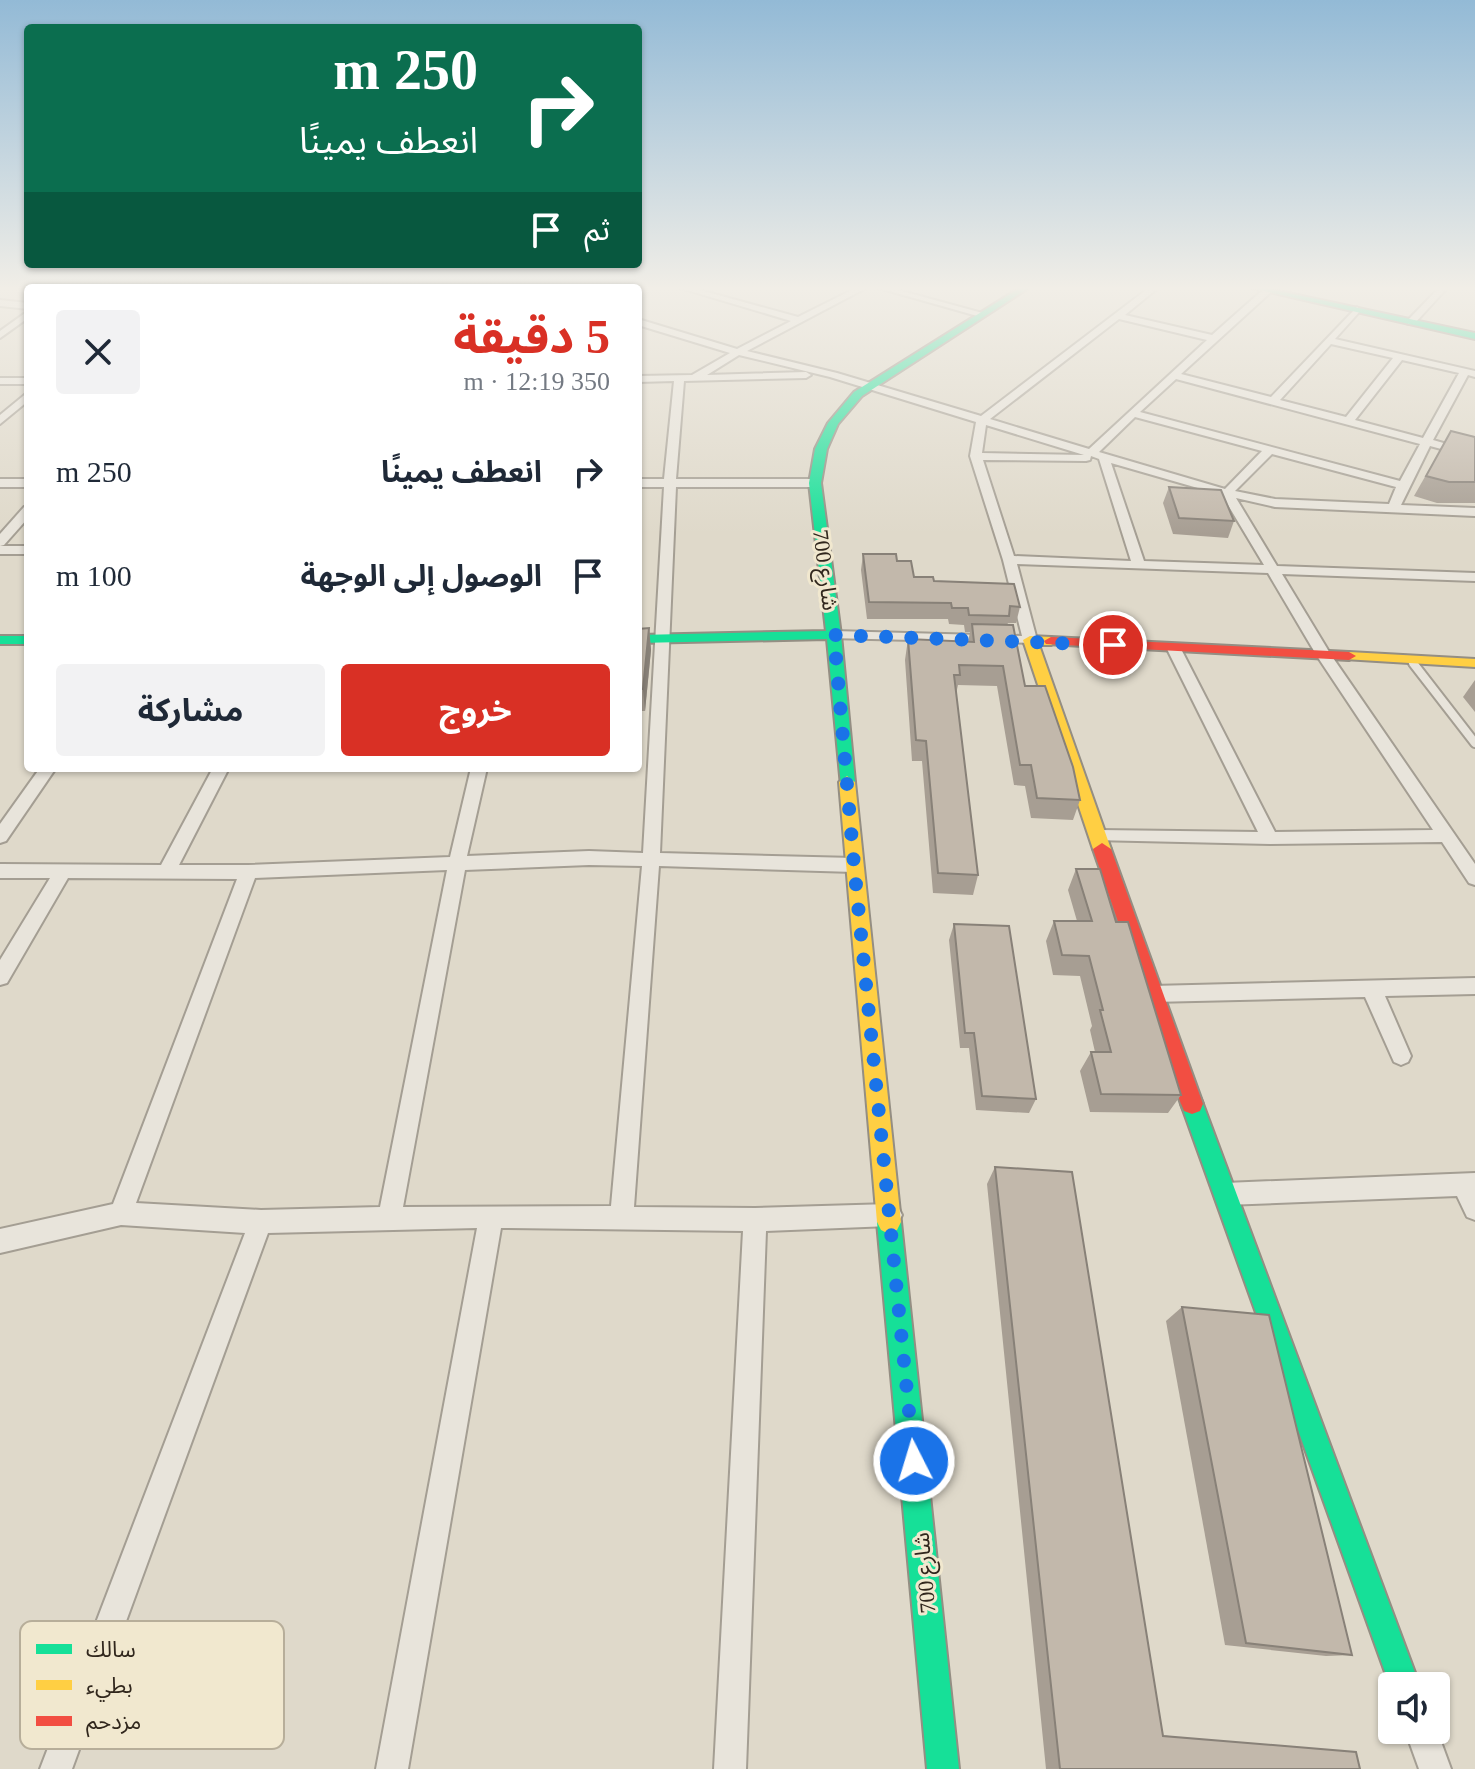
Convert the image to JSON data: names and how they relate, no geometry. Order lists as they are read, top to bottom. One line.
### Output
{"streets":{"main road":["شارع 700"]},"legend":["سالك","بطيء","مزدحم"],"page":{"turn":["250 m","انعطف يمينًا"],"then":"ثم","heading":["5 دقيقة","350 m · 12:19"],"list":[{"name":"انعطف يمينًا","value":"250 m"},{"name":"الوصول إلى الوجهة","value":"100 m"}],"buttons":["خروج","مشاركة"]}}
